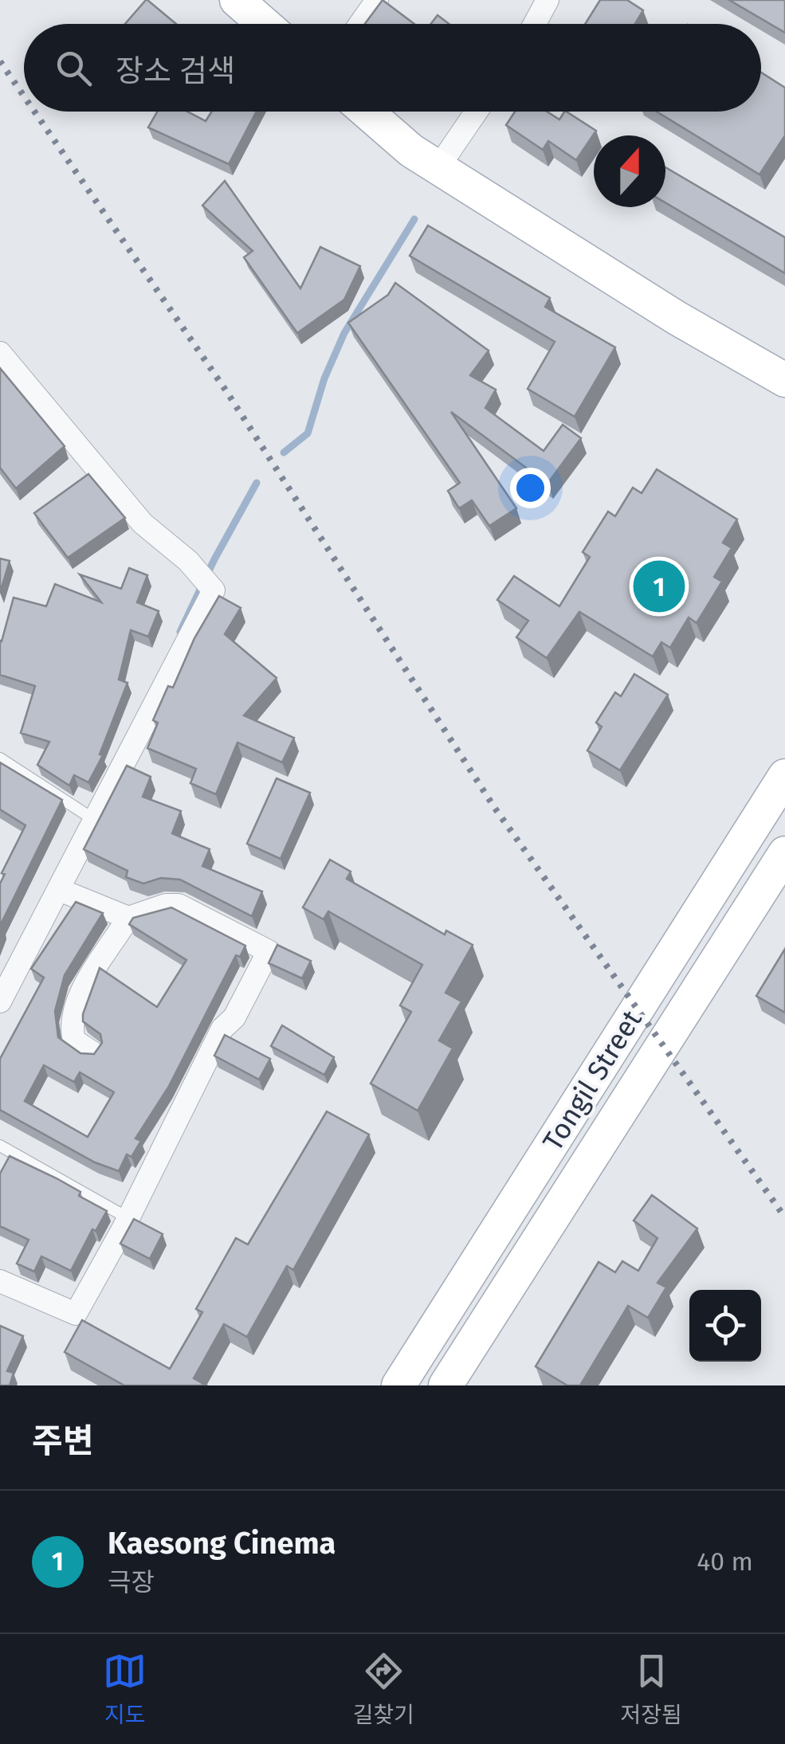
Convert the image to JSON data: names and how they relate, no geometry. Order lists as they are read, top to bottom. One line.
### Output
{"streets":{"main road":["Tongil Street"]},"north":"top","page":{"search":"장소 검색","pins":"1","heading":"주변","list":[{"mark":"1","name":"Kaesong Cinema","note":"극장","value":"40 m"}],"nav":["지도","길찾기","저장됨"]}}
